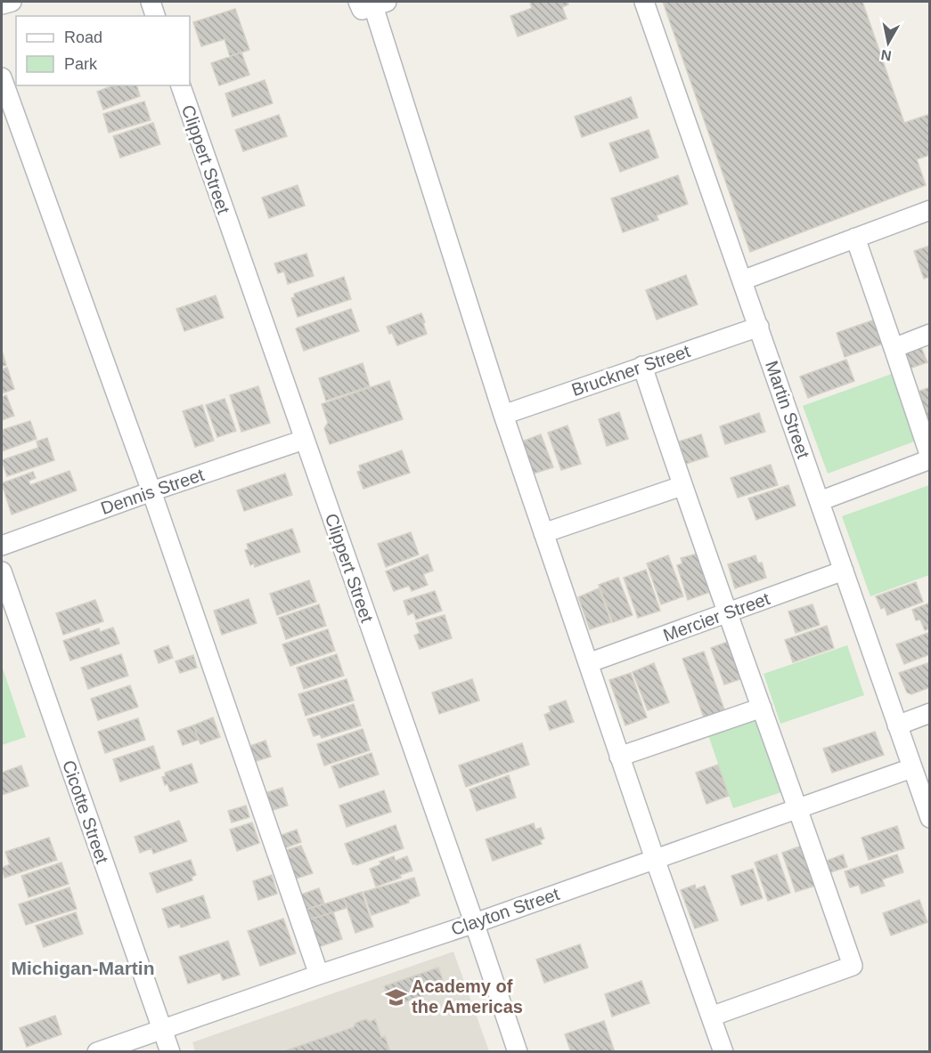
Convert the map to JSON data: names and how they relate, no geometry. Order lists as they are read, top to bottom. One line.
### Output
{"streets":{"street":["Clippert Street","Bruckner Street","Martin Street","Dennis Street","Mercier Street","Cicotte Street","Clayton Street"]},"crossings":[["Clippert Street","Dennis Street"],["Clippert Street","Clayton Street"],["Bruckner Street","Martin Street"],["Martin Street","Mercier Street"],["Martin Street","Clayton Street"],["Cicotte Street","Clayton Street"]],"districts":["Michigan-Martin"],"places":{"school or university":["Academy of the Americas"]},"legend":["Road","Park"],"north":"bottom"}
